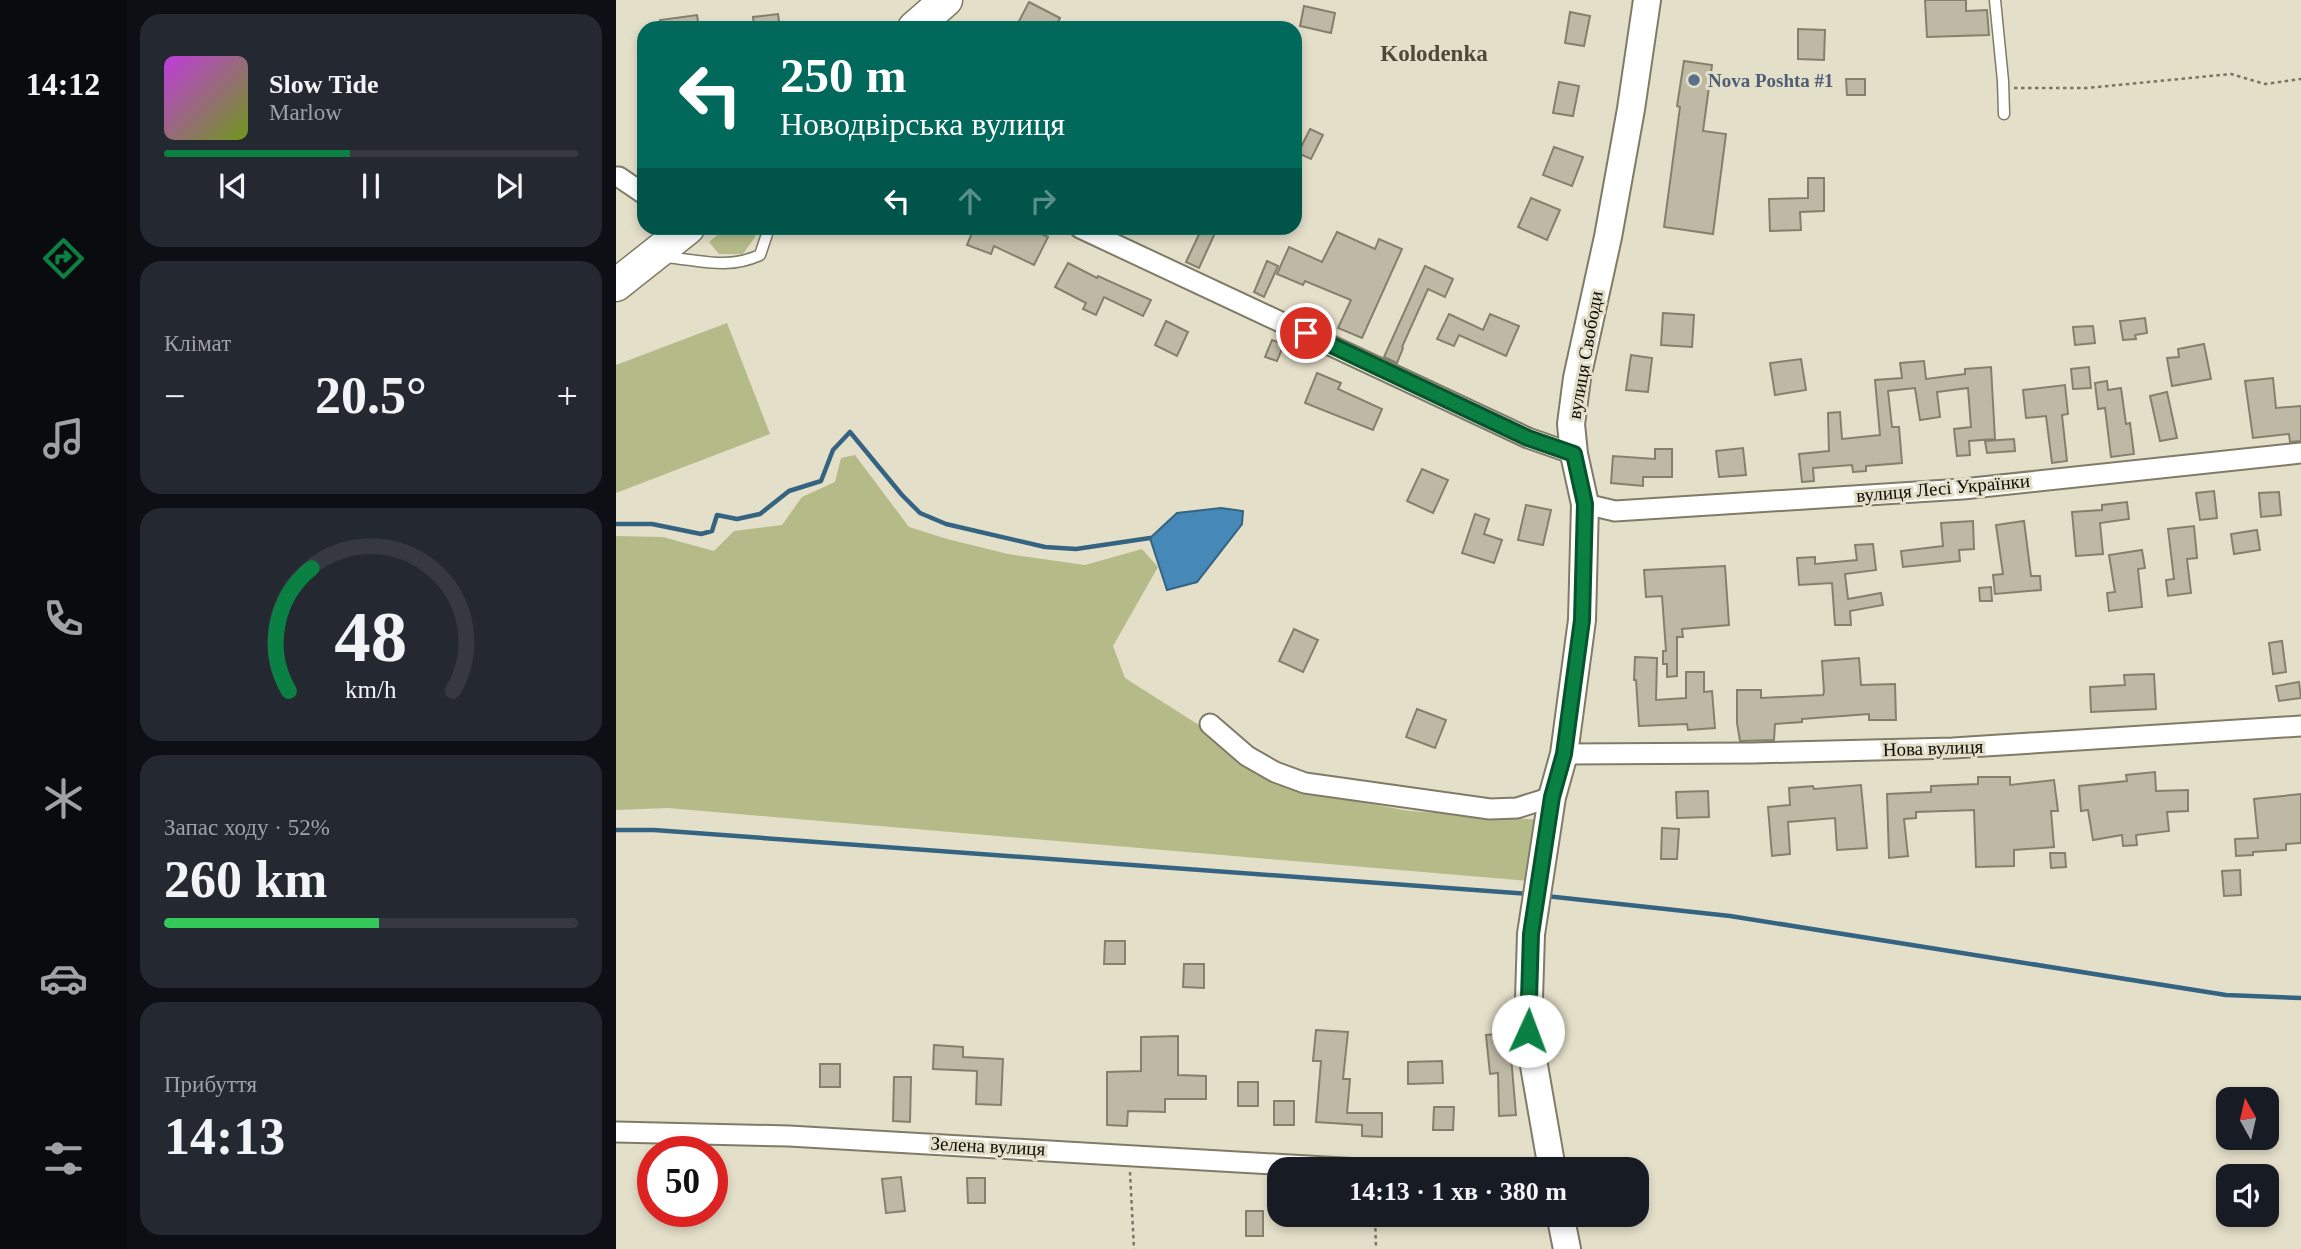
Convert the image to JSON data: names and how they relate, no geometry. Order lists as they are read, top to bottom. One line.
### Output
{"streets":{"main road":["вулиця Свободи"],"street":["вулиця Лесі Українки","Нова вулиця","Зелена вулиця"]},"crossings":[["вулиця Свободи","вулиця Лесі Українки"],["вулиця Свободи","Нова вулиця"]],"districts":["Kolodenka"],"places":["Nova Poshta #1"],"north":"top","page":{"tabs":"14:12","turn":["250 m","Новодвірська вулиця"],"song":["Slow Tide","Marlow"],"tile":["Клімат",["Запас ходу · 52%","260 km"],["Прибуття","14:13"]],"heat":["−","20.5°","+"],"limit":"50","trip":"14:13 · 1 хв · 380 m","gauge":["48","km/h"]}}
